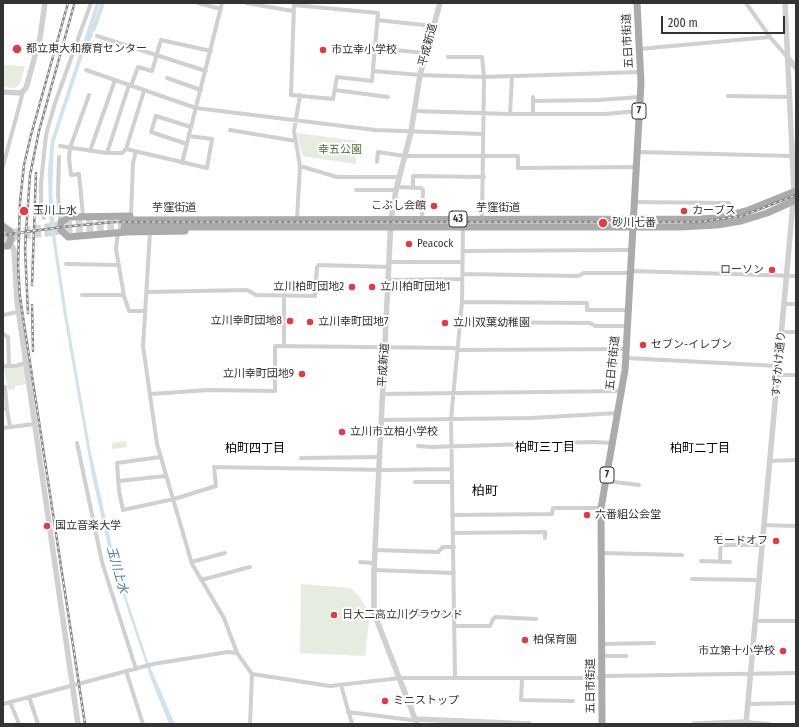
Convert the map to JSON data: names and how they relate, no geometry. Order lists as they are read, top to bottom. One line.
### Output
{"streets":{"main road":["五日市街道","7","芋窪街道","43"],"street":["平成新道","すずかけ通り"]},"crossings":[["五日市街道","芋窪街道"],["平成新道","芋窪街道"],["芋窪街道","すずかけ通り"]],"districts":["柏町三丁目","柏町四丁目","柏町二丁目","柏町"],"water":["玉川上水"],"parks":["幸五公園"],"places":["都立東大和療育センター","市立幸小学校","こぶし会館","玉川上水","カーブス","砂川七番","Peacock","ローソン","立川柏町団地2","立川柏町団地1","立川幸町団地8","立川幸町団地7","立川双葉幼稚園","セブン-イレブン","立川幸町団地9","立川市立柏小学校","六番組公会堂","国立音楽大学","モードオフ","日大二高立川グラウンド","柏保育園","市立第十小学校","ミニストップ"],"scale_bar":"200 m"}
